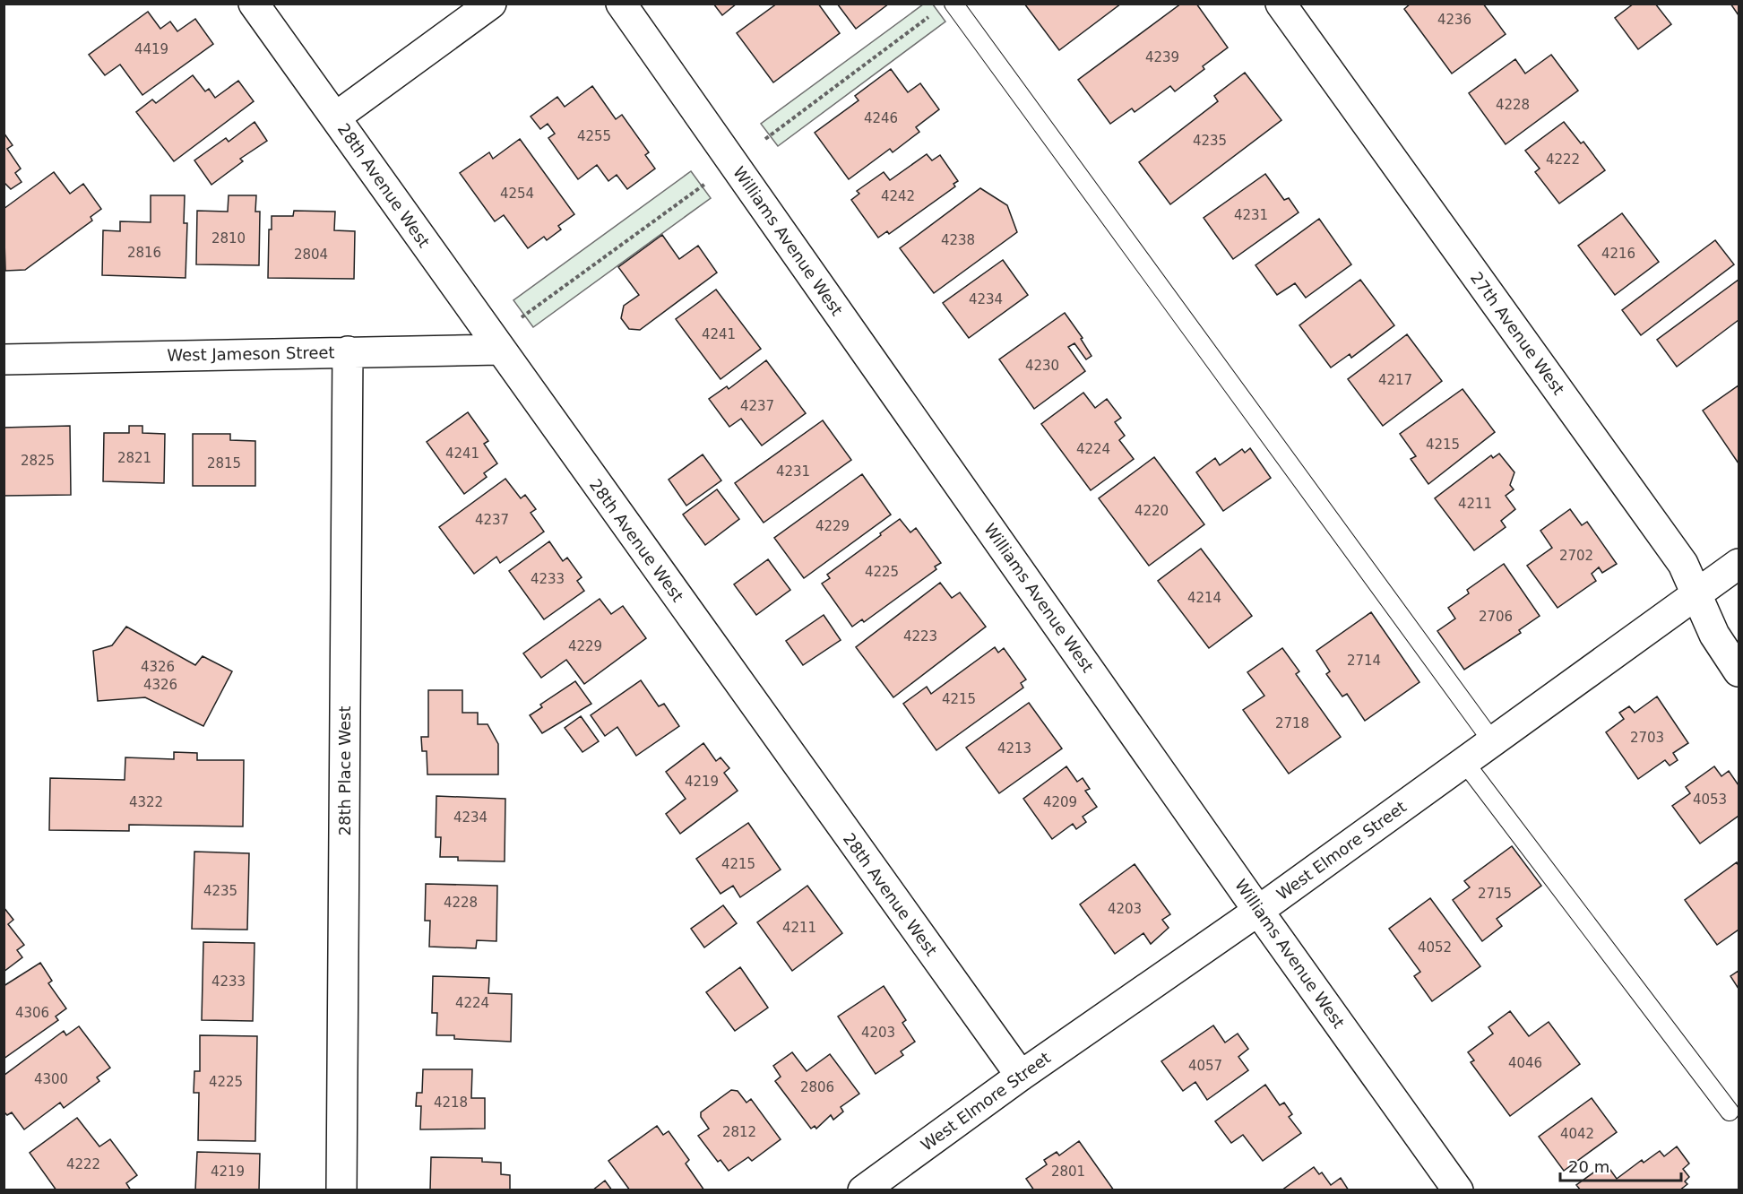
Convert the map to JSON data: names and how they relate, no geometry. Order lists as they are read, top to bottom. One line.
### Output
{"streets":{"street":["28th Avenue West","Williams Avenue West","27th Avenue West","West Jameson Street","28th Place West","West Elmore Street"]},"crossings":[["28th Avenue West","West Jameson Street"],["28th Avenue West","West Elmore Street"],["Williams Avenue West","West Elmore Street"],["27th Avenue West","West Elmore Street"],["West Jameson Street","28th Place West"]],"house_numbers":["4236","4419","4239","4228","4246","4255","4235","4222","4254","4242","4231","2810","4238","2816","4216","2804","4234","4241","4230","4217","4237","4215","4224","4241","2821","2825","2815","4231","4211","4220","4237","4229","2702","4225","4233","4214","2706","4223","4229","2714","4326","4326","4215","2718","2703","4213","4219","4053","4322","4209","4234","4215","4235","2715","4228","4203","4211","4052","4233","4224","4306","4203","4046","4057","4300","4225","2806","4218","2812","4042","4222","4219","2801"],"scale_bar":"20 m"}
